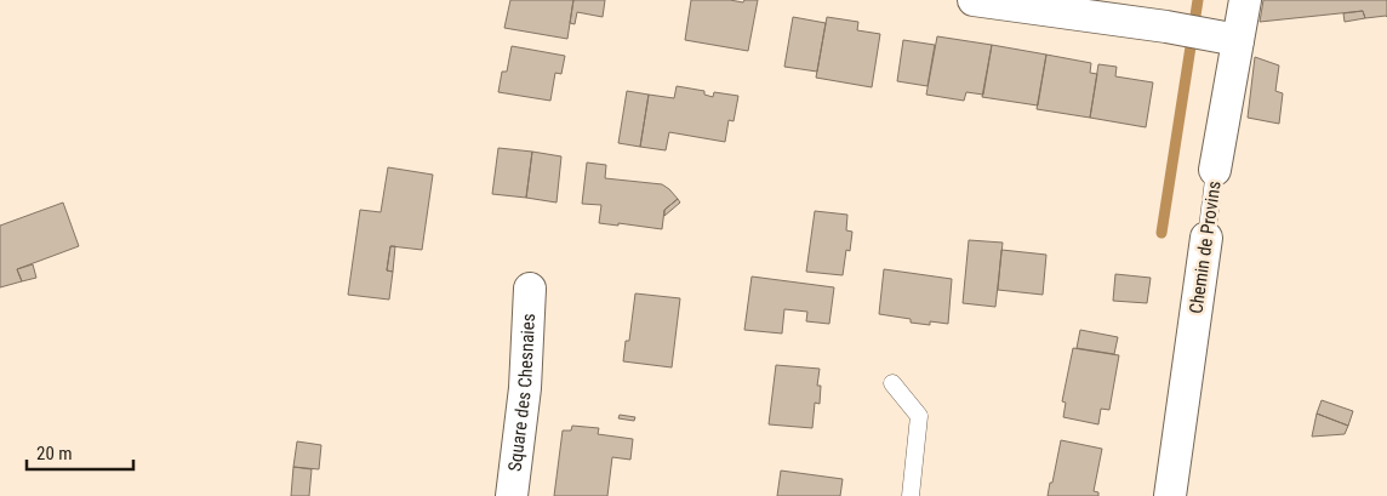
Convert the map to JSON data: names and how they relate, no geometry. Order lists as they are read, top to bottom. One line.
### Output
{"streets":{"street":["Chemin de Provins","Square des Chesnaies"]},"scale_bar":"20 m"}
